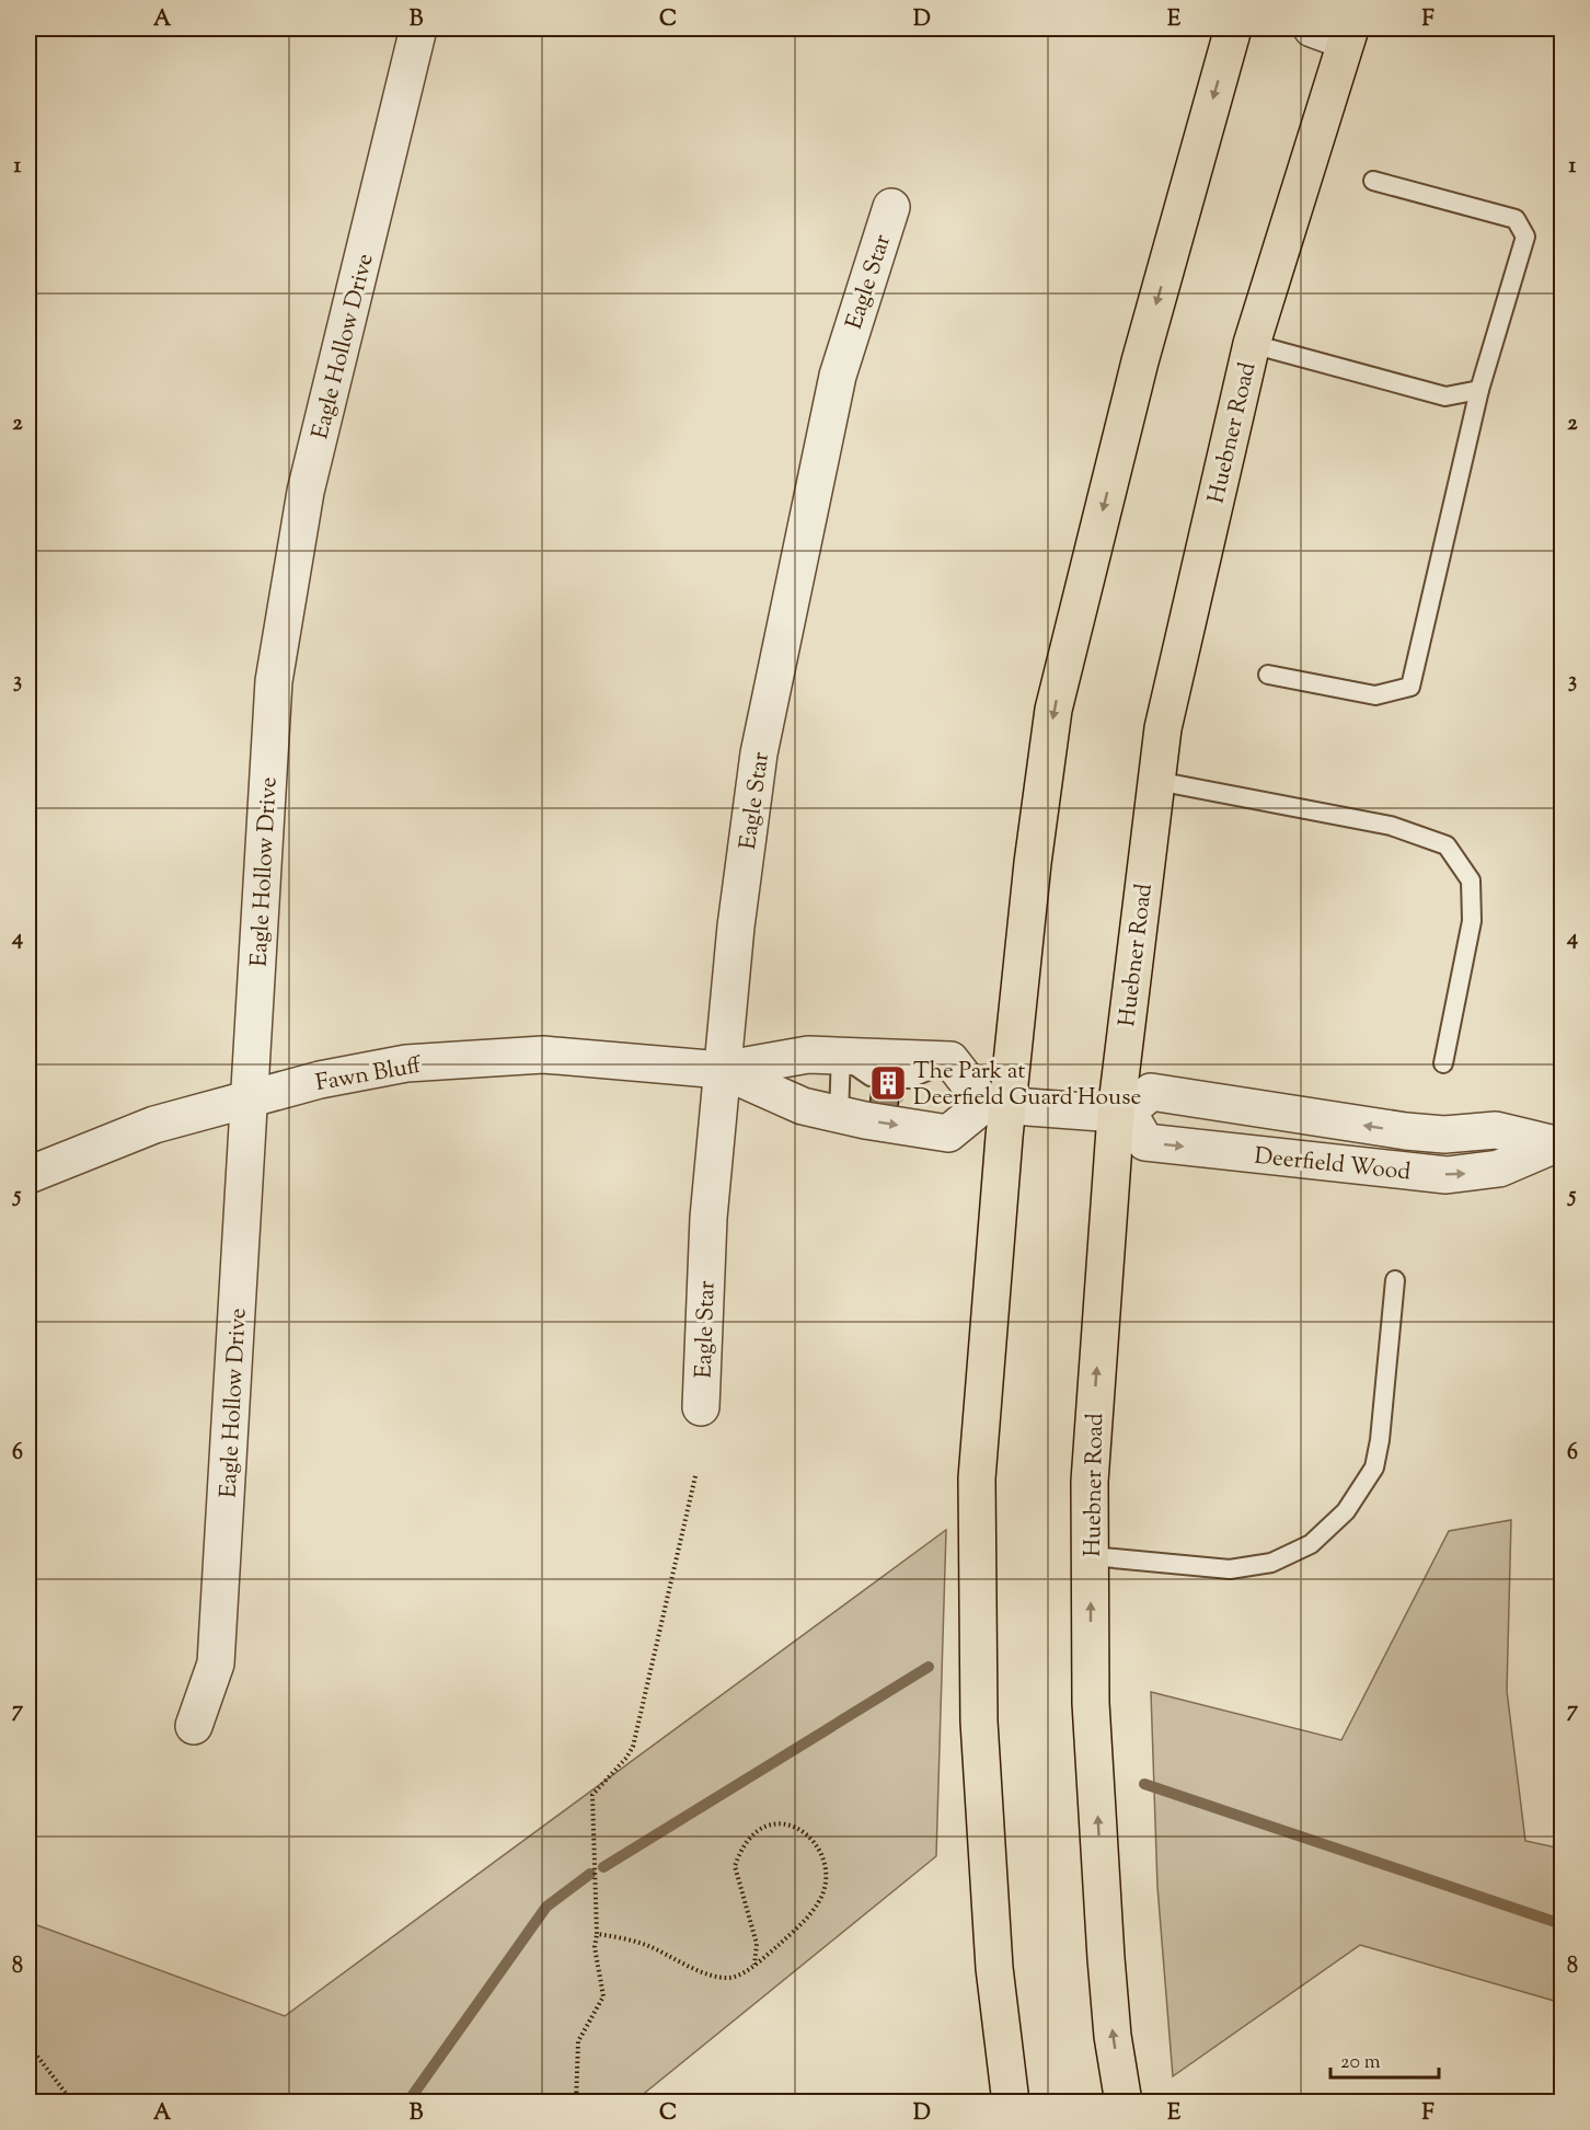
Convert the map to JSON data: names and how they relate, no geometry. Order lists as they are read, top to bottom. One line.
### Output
{"streets":{"main road":["Huebner Road"],"street":["Eagle Star","Eagle Hollow Drive","Fawn Bluff","Deerfield Wood"]},"crossings":[["Eagle Star","Fawn Bluff"],["Eagle Hollow Drive","Fawn Bluff"],["Huebner Road","Deerfield Wood"]],"places":{"building":["The Park at Deerfield Guard House"]},"scale_bar":"20 m","grid":{"columns":["A","B","C","D","E","F"],"rows":["1","2","3","4","5","6","7","8"]}}
